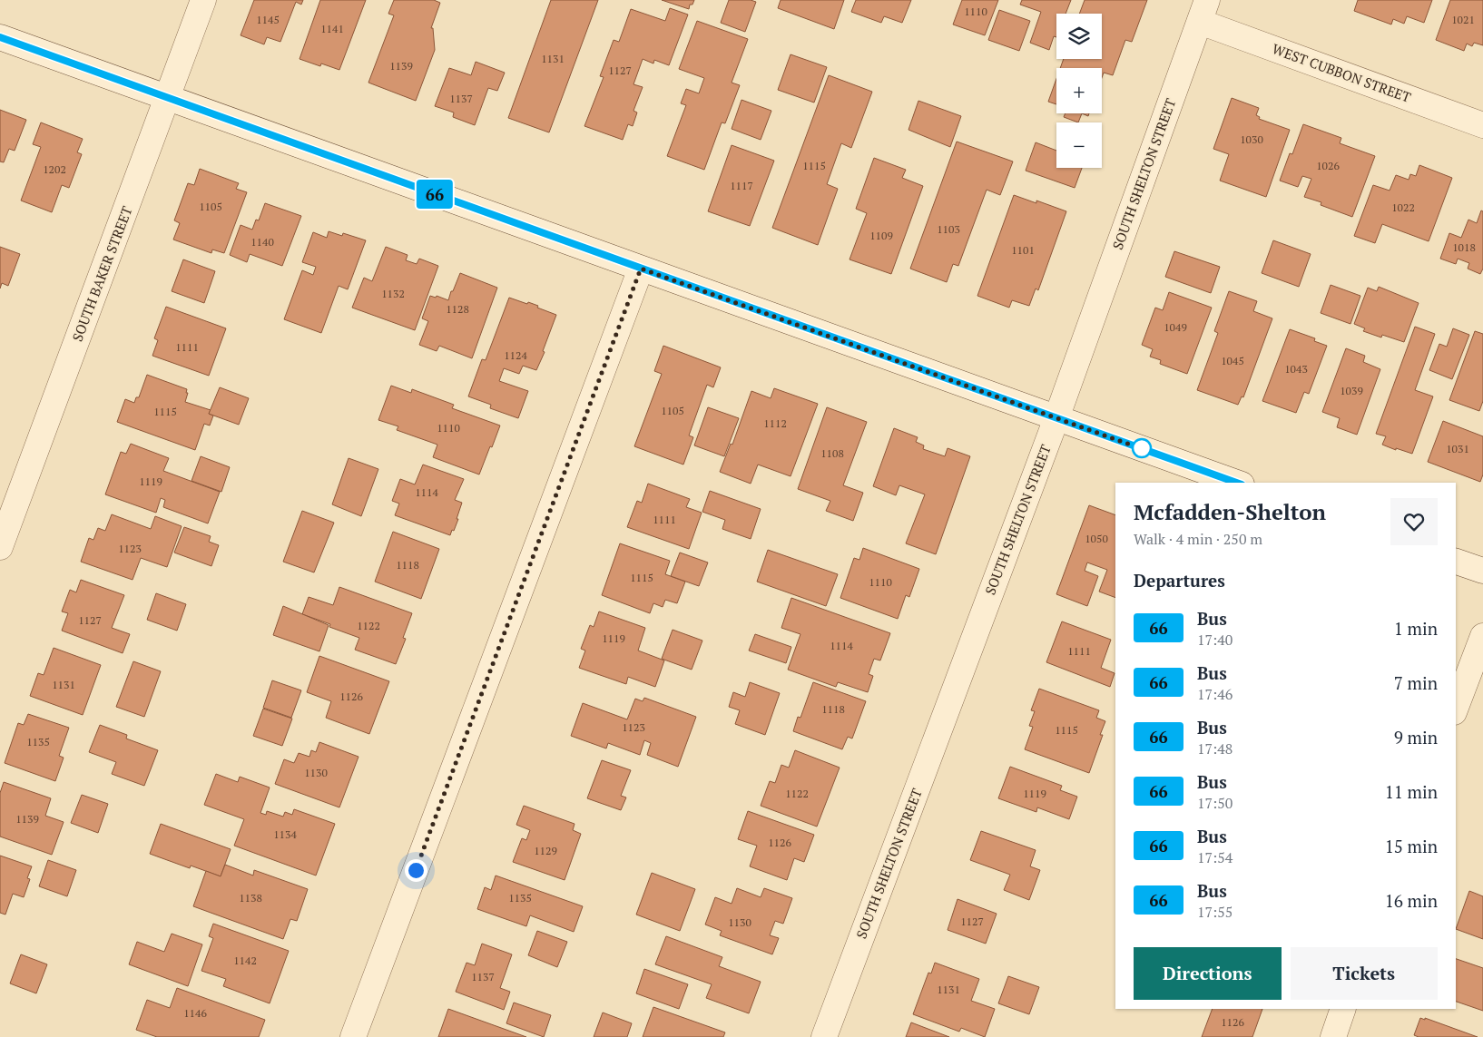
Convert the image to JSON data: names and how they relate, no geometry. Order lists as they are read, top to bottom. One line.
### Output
{"streets":{"street":["WEST CUBBON STREET","SOUTH SHELTON STREET","SOUTH BAKER STREET"]},"crossings":[["WEST CUBBON STREET","SOUTH SHELTON STREET"]],"lines":["bus line 66"],"house_numbers":["1110","1145","1021","1141","1131","1139","1127","1137","1030","1115","1026","1202","1117","1105","1022","1103","1109","1140","1018","1101","1132","1128","1049","1111","1124","1045","1043","1039","1105","1115","1112","1110","1031","1108","1119","1114","1111","1050","1123","1118","1115","1110","1127","1122","1119","1114","1111","1131","1126","1118","1123","1115","1135","1130","1122","1119","1139","1134","1126","1129","1138","1135","1127","1130","1142","1137","1131","1146","1126"],"page":{"on_map":"66","map_buttons":["+","−"],"heading":[["Mcfadden-Shelton","Walk · 4 min · 250 m"],"Departures"],"list":[{"mark":"66","name":"Bus","note":"17:40","value":"1 min"},{"mark":"66","name":"Bus","note":"17:46","value":"7 min"},{"mark":"66","name":"Bus","note":"17:48","value":"9 min"},{"mark":"66","name":"Bus","note":"17:50","value":"11 min"},{"mark":"66","name":"Bus","note":"17:54","value":"15 min"},{"mark":"66","name":"Bus","note":"17:55","value":"16 min"}],"buttons":["Directions","Tickets"]}}
